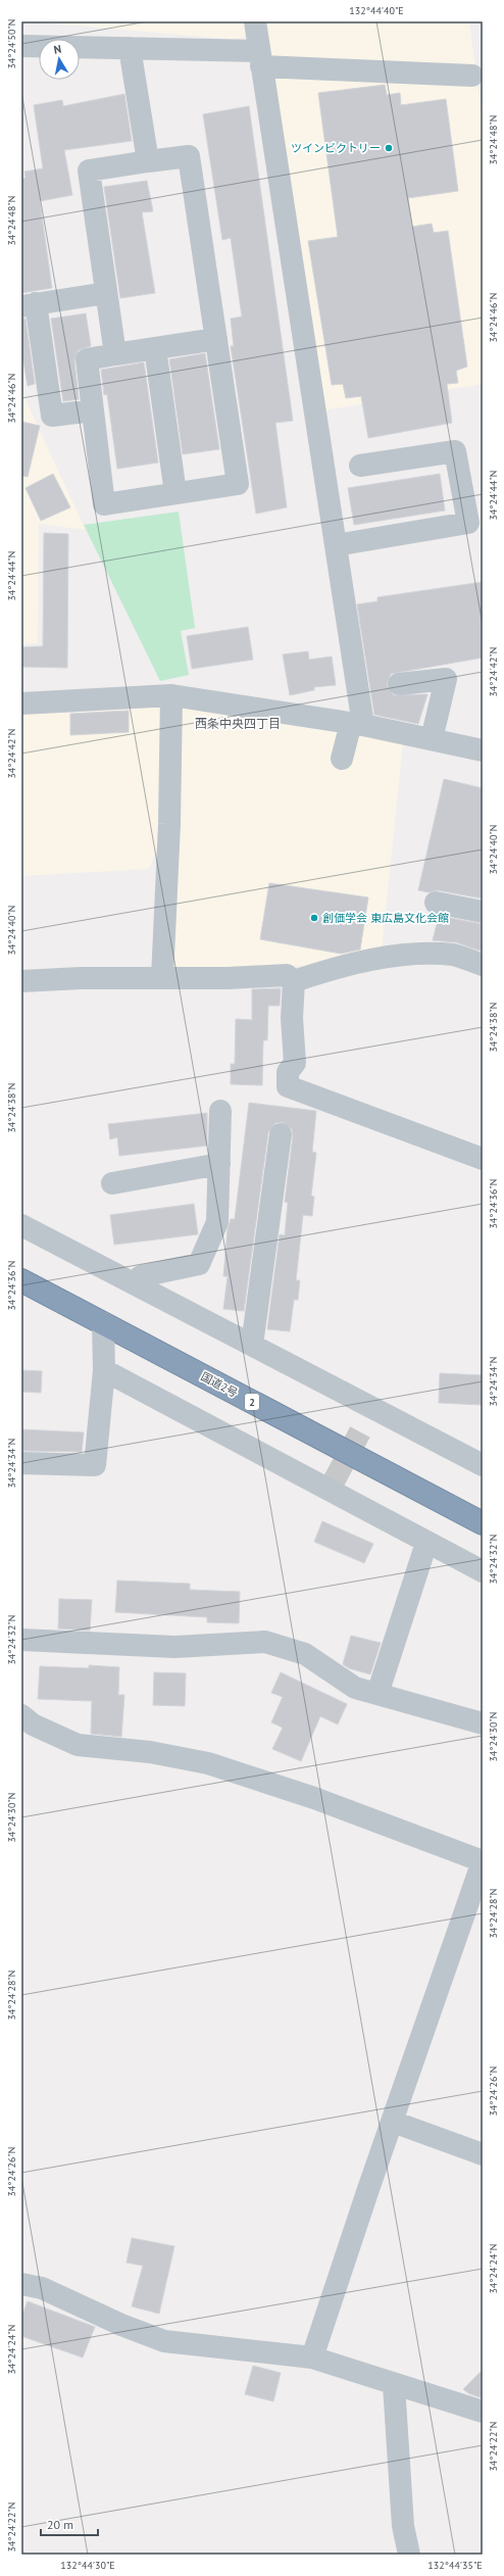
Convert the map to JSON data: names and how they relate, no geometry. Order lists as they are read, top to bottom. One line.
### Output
{"streets":{"highway":["国道2号","2"]},"districts":["西条中央四丁目"],"places":["ツインビクトリー","創価学会 東広島文化会館"],"scale_bar":"20 m","north":"top","coordinates":["132°44'40\"E","34°24'50\"N","34°24'48\"N","34°24'46\"N","34°24'44\"N","34°24'42\"N","34°24'40\"N","34°24'38\"N","34°24'36\"N","34°24'34\"N","34°24'32\"N","34°24'30\"N","34°24'28\"N","34°24'26\"N","34°24'24\"N","34°24'22\"N","132°44'30\"E","132°44'35\"E"]}
